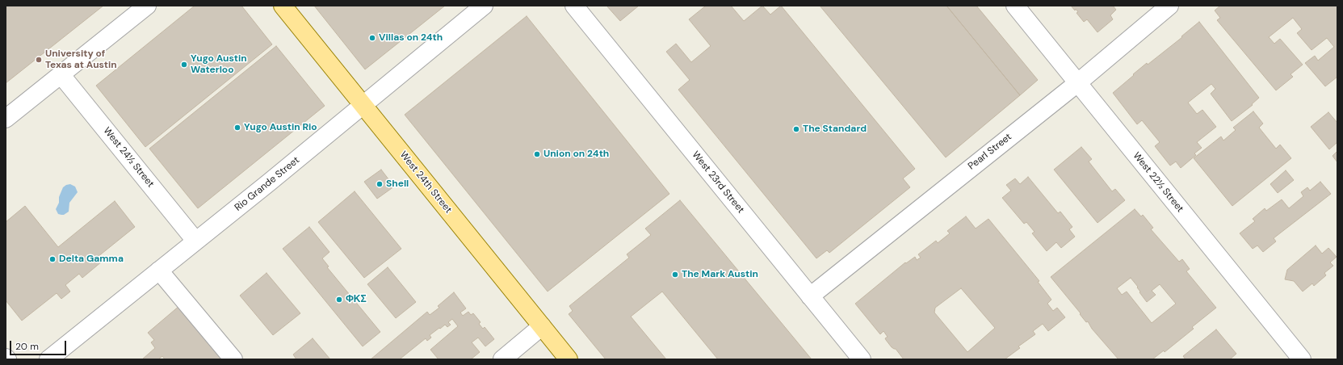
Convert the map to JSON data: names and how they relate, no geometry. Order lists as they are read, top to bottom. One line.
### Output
{"streets":{"main road":["West 24th Street"],"street":["Pearl Street","West 24½ Street","West 23rd Street","West 22½ Street","Rio Grande Street"]},"crossings":[["Pearl Street","West 23rd Street"],["Pearl Street","West 22½ Street"],["West 24½ Street","Rio Grande Street"],["West 24th Street","Rio Grande Street"]],"places":["Villas on 24th","University of Texas at Austin","Yugo Austin Waterloo","Yugo Austin Rio","The Standard","Union on 24th","Shell","Delta Gamma","The Mark Austin","ΦΚΣ"],"scale_bar":"20 m"}
